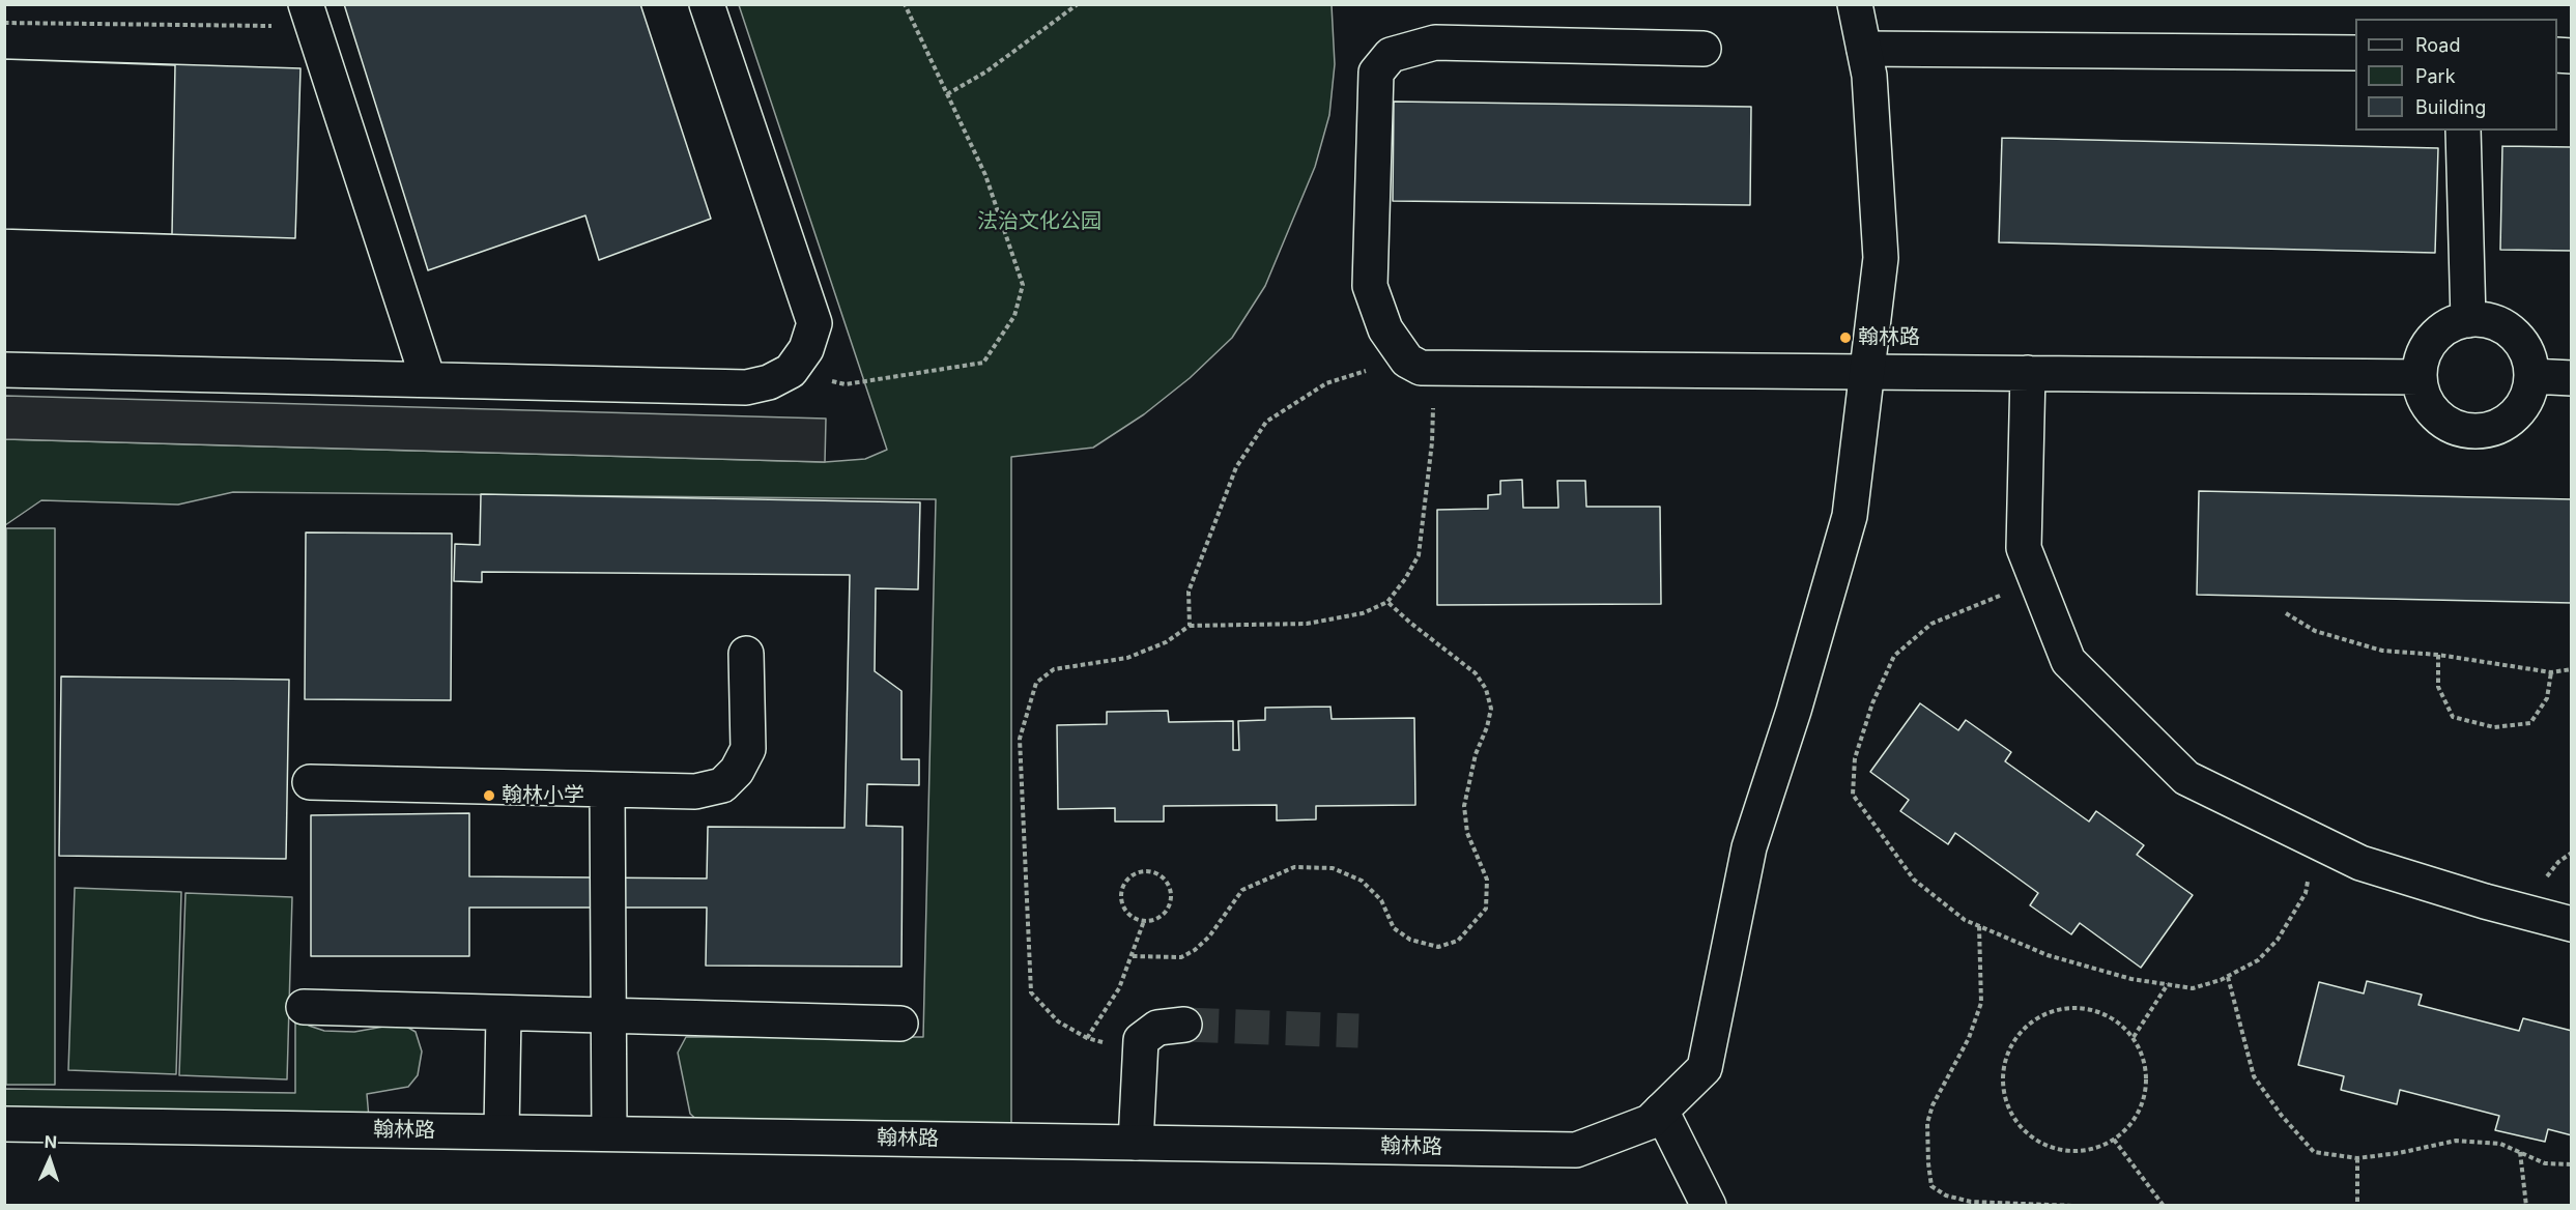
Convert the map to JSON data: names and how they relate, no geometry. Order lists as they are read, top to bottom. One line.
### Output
{"streets":{"main road":["翰林路"]},"parks":["法治文化公园"],"places":["翰林路","翰林小学"],"legend":["Road","Park","Building"],"north":"top"}
